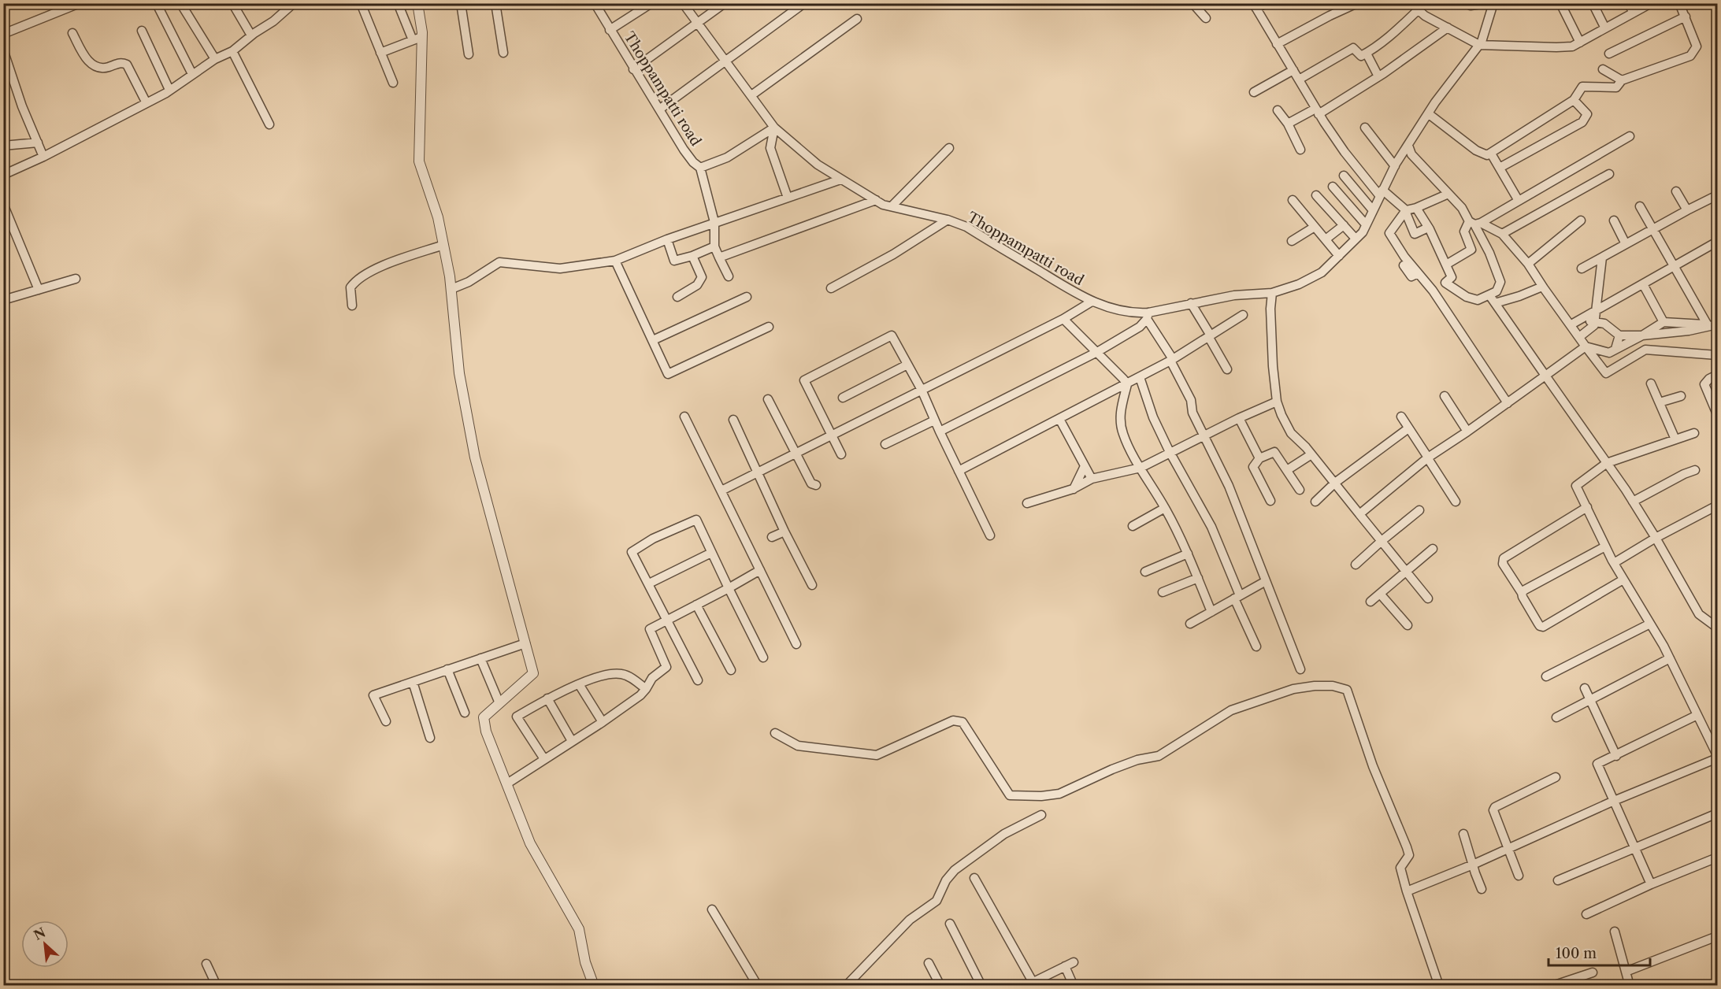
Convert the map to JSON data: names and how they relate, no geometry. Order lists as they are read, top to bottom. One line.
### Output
{"streets":{"street":["Thoppampatti road"]},"scale_bar":"100 m","north":"top left"}
